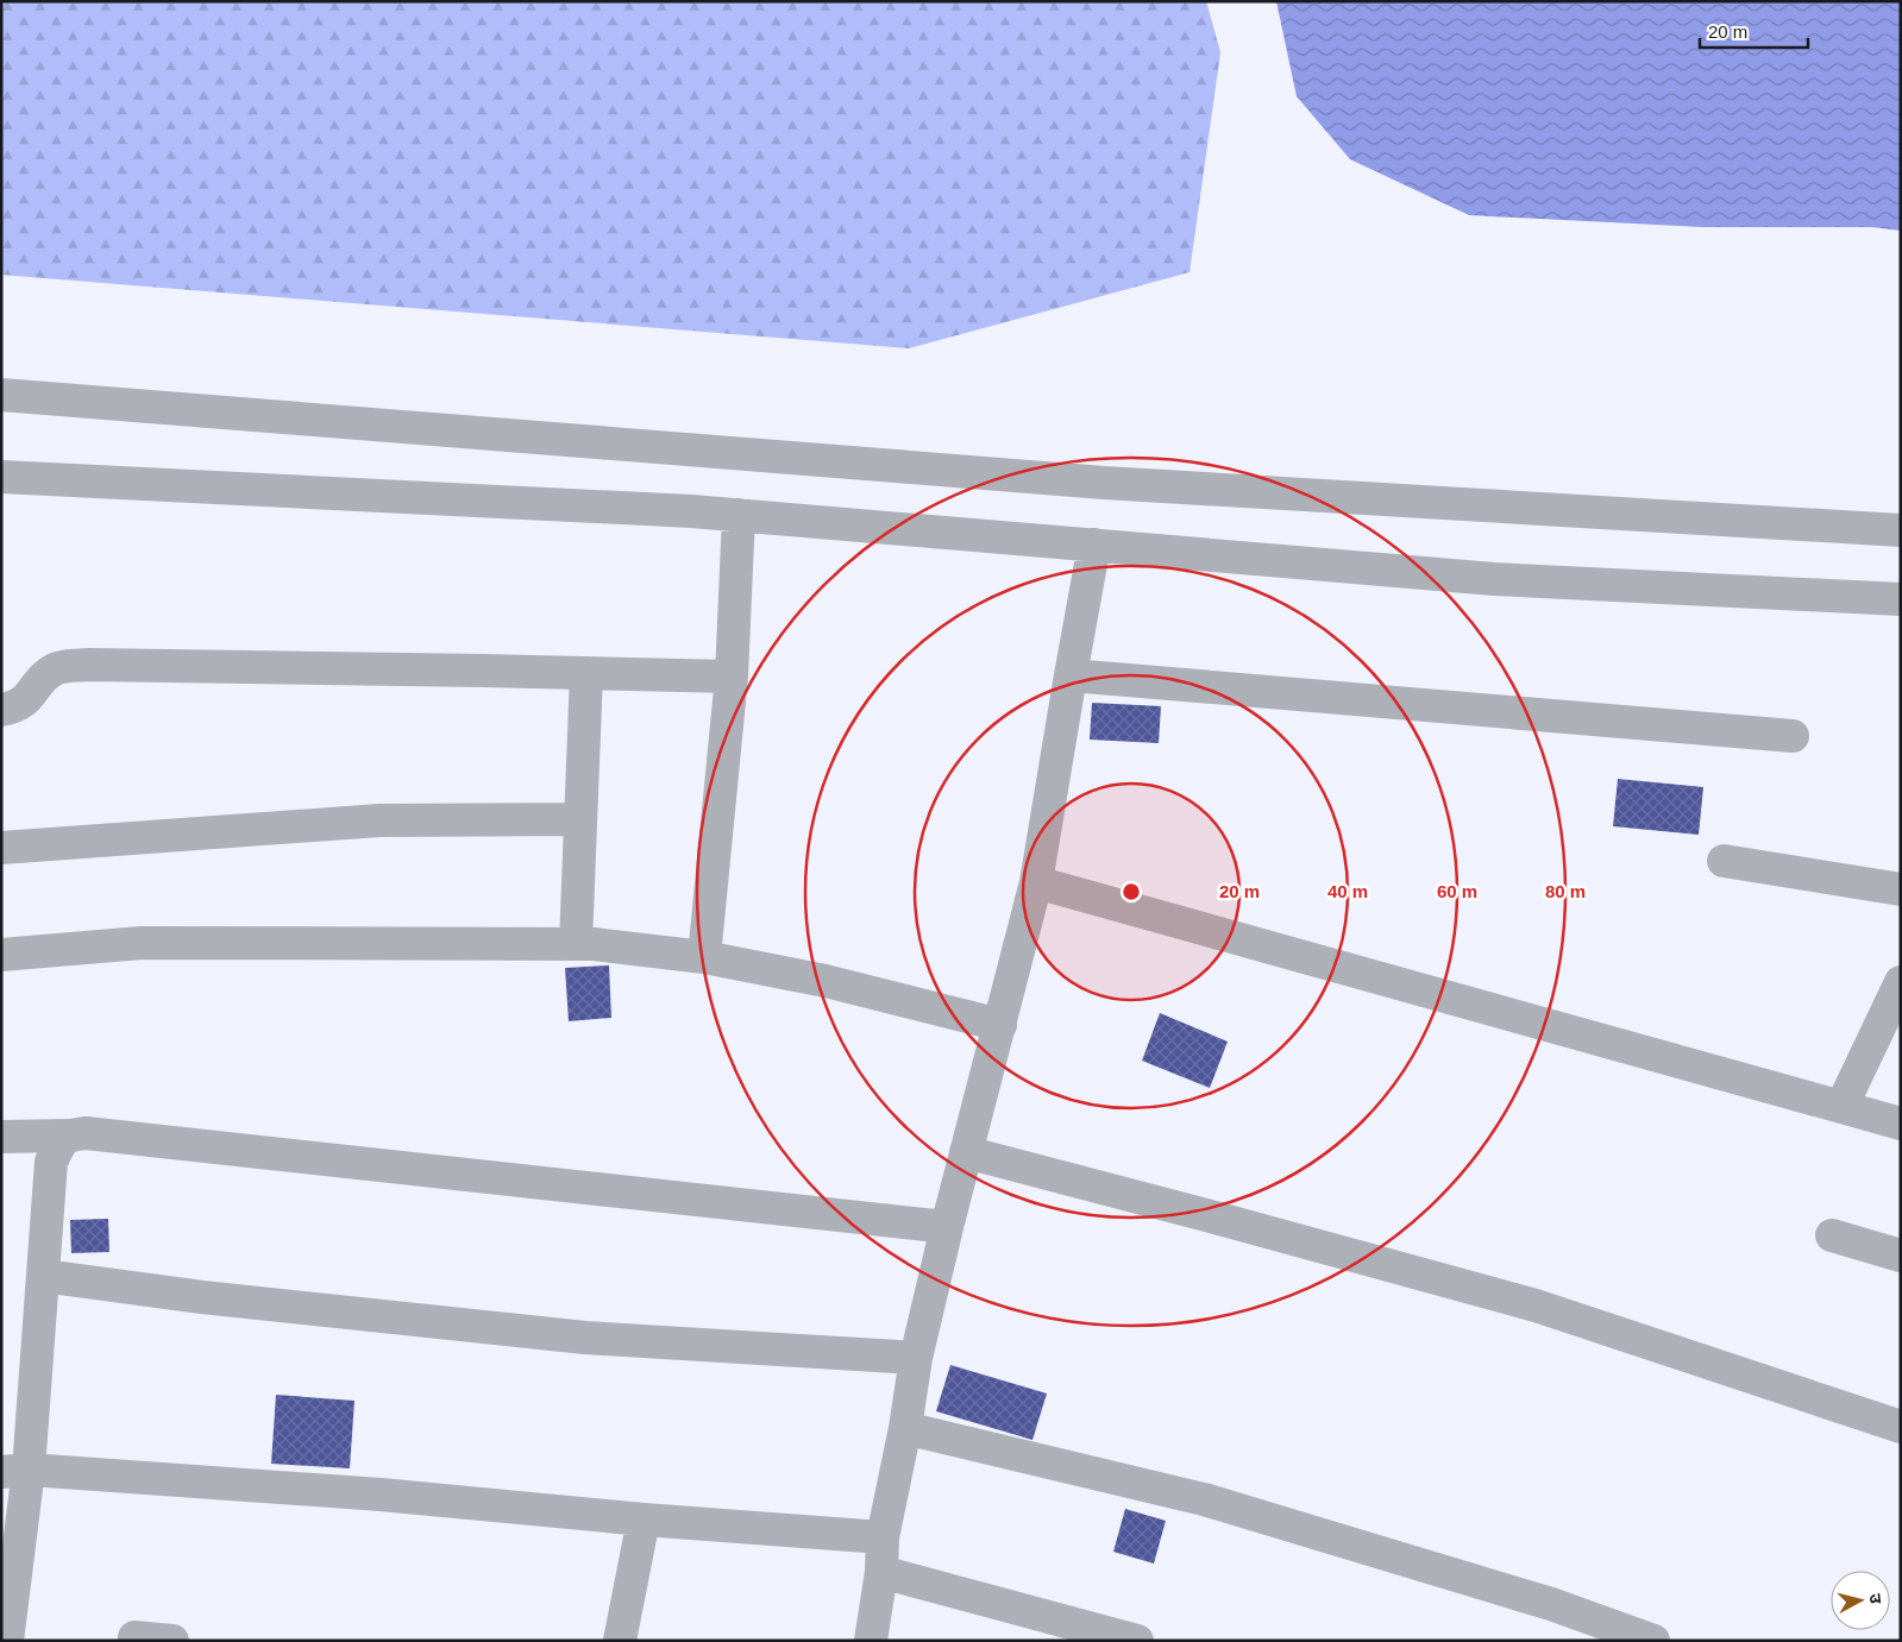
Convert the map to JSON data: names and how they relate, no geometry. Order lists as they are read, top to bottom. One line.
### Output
{"scale_bar":"20 m","north":"right","rings":["20 m","40 m","60 m","80 m"]}
